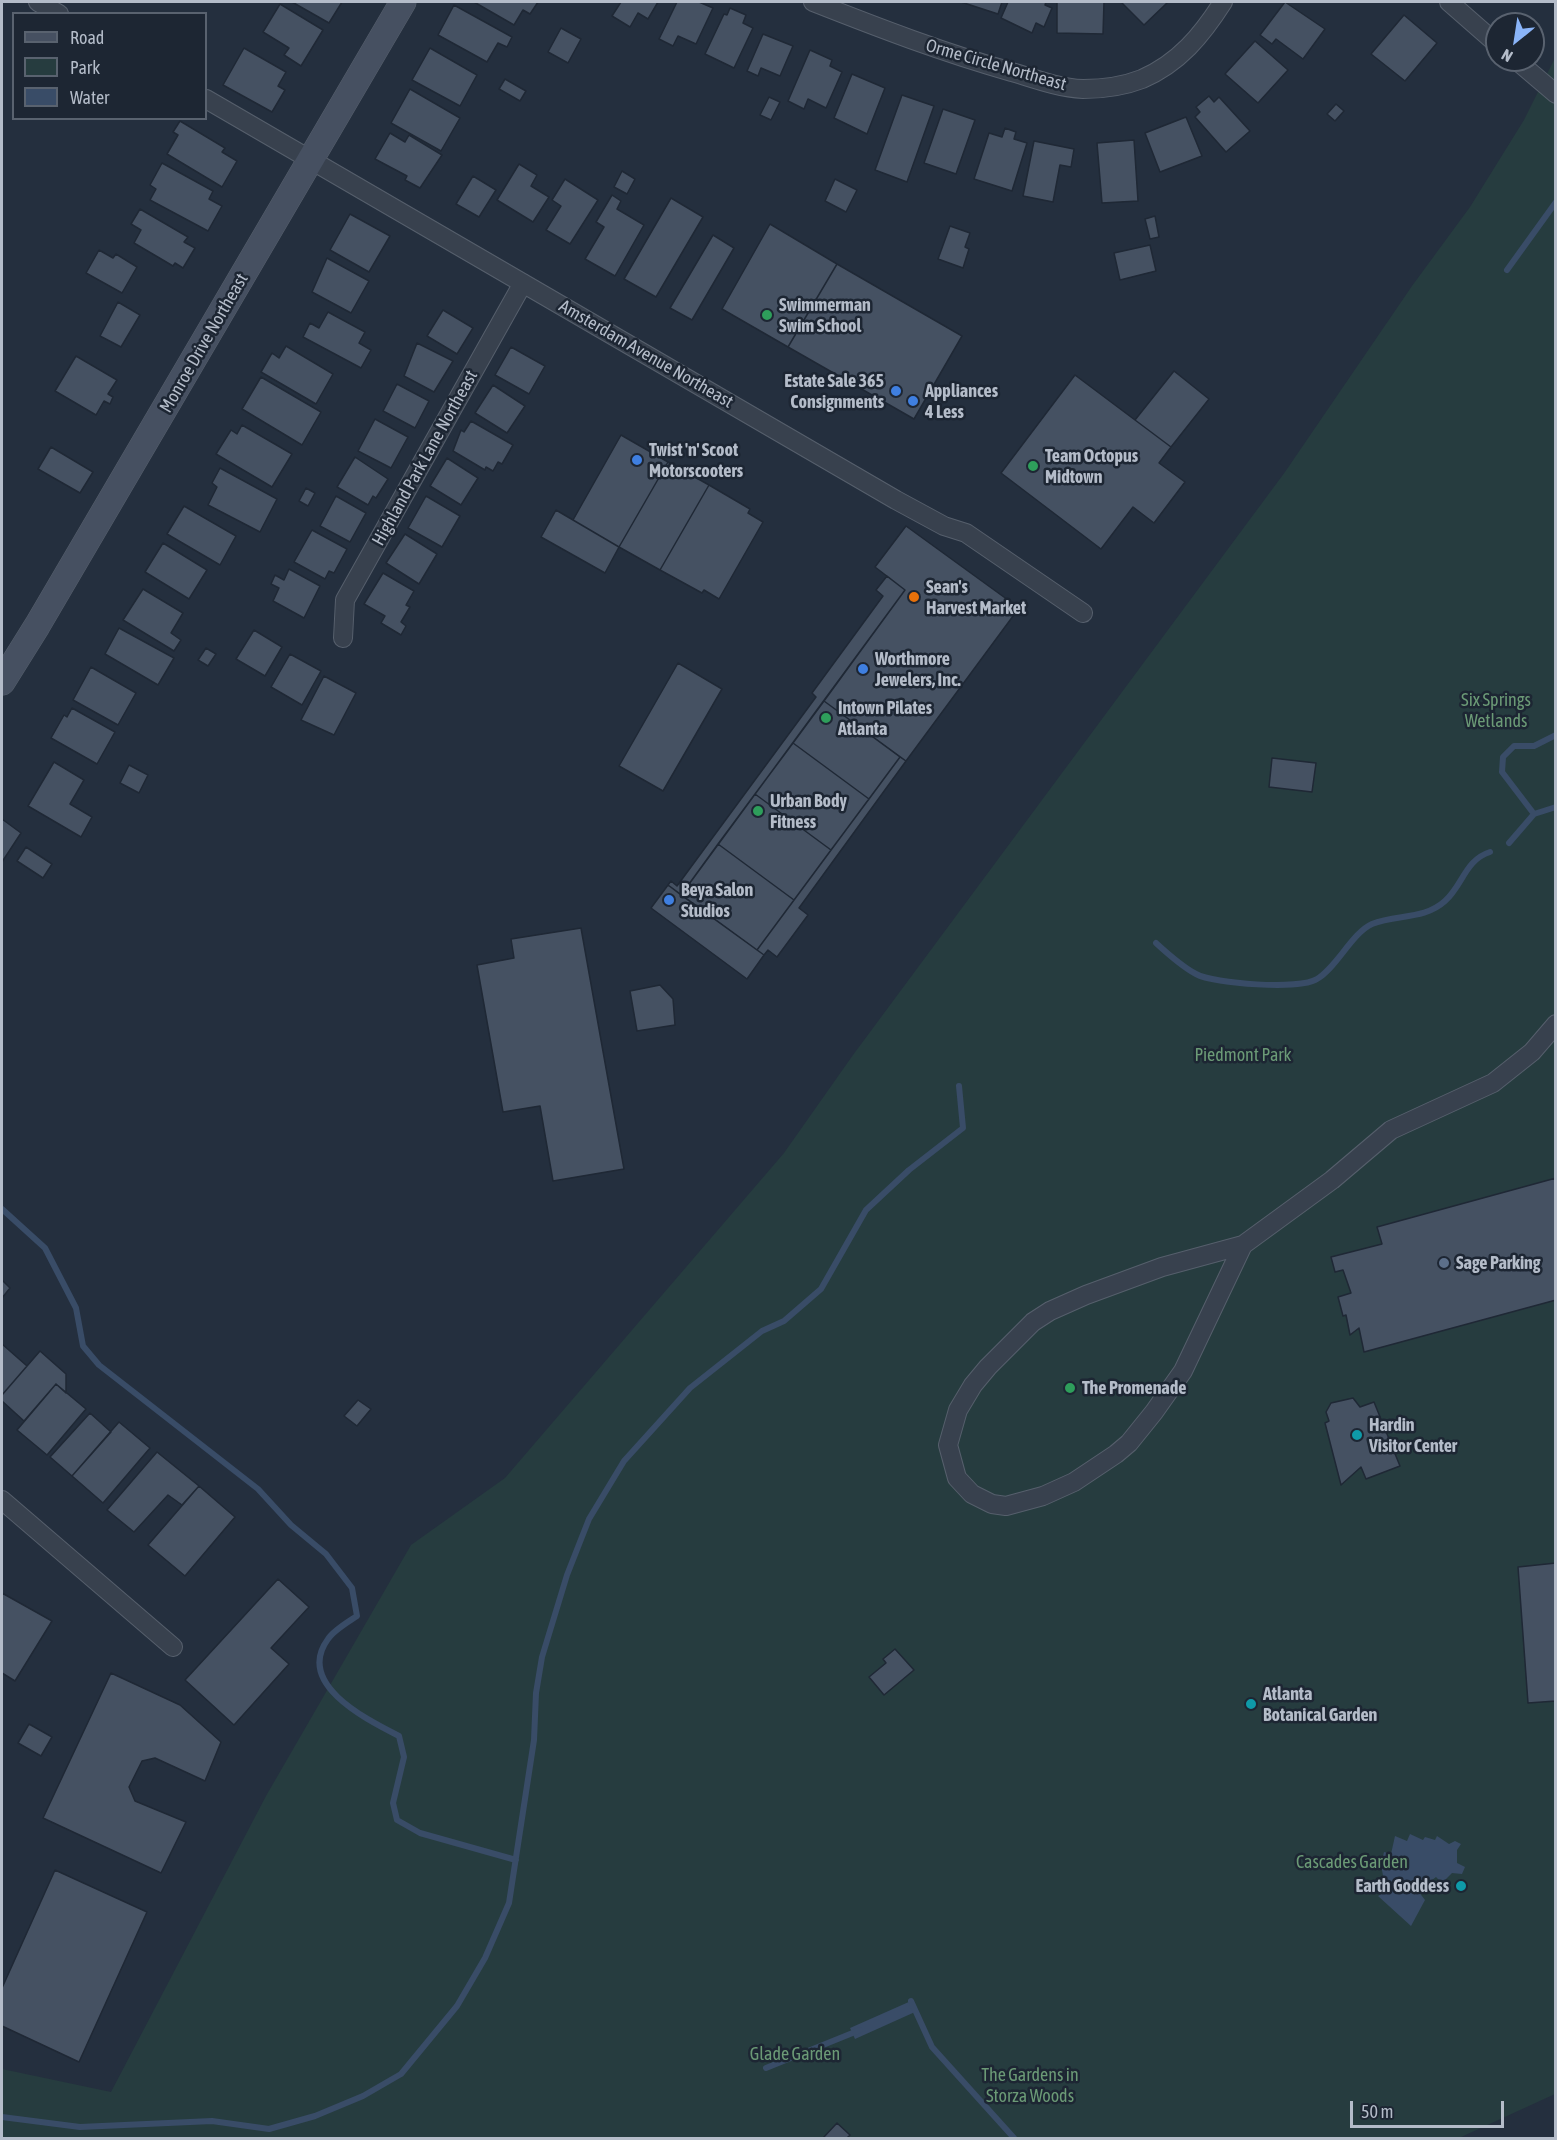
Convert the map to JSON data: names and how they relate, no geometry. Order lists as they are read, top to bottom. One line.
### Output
{"streets":{"main road":["Monroe Drive Northeast"],"street":["Orme Circle Northeast","Amsterdam Avenue Northeast","Highland Park Lane Northeast"]},"crossings":[["Monroe Drive Northeast","Amsterdam Avenue Northeast"],["Amsterdam Avenue Northeast","Highland Park Lane Northeast"]],"parks":["Six Springs Wetlands","Piedmont Park","Cascades Garden","Glade Garden","The Gardens in Storza Woods"],"places":["Swimmerman Swim School","Estate Sale 365 Consignments","Appliances 4 Less","Twist 'n' Scoot Motorscooters","Team Octopus Midtown","Sean's Harvest Market","Worthmore Jewelers, Inc.","Intown Pilates Atlanta","Urban Body Fitness","Beya Salon Studios","Sage Parking","The Promenade","Hardin Visitor Center","Atlanta Botanical Garden","Earth Goddess"],"legend":["Road","Park","Water"],"scale_bar":"50 m","north":"bottom left"}
